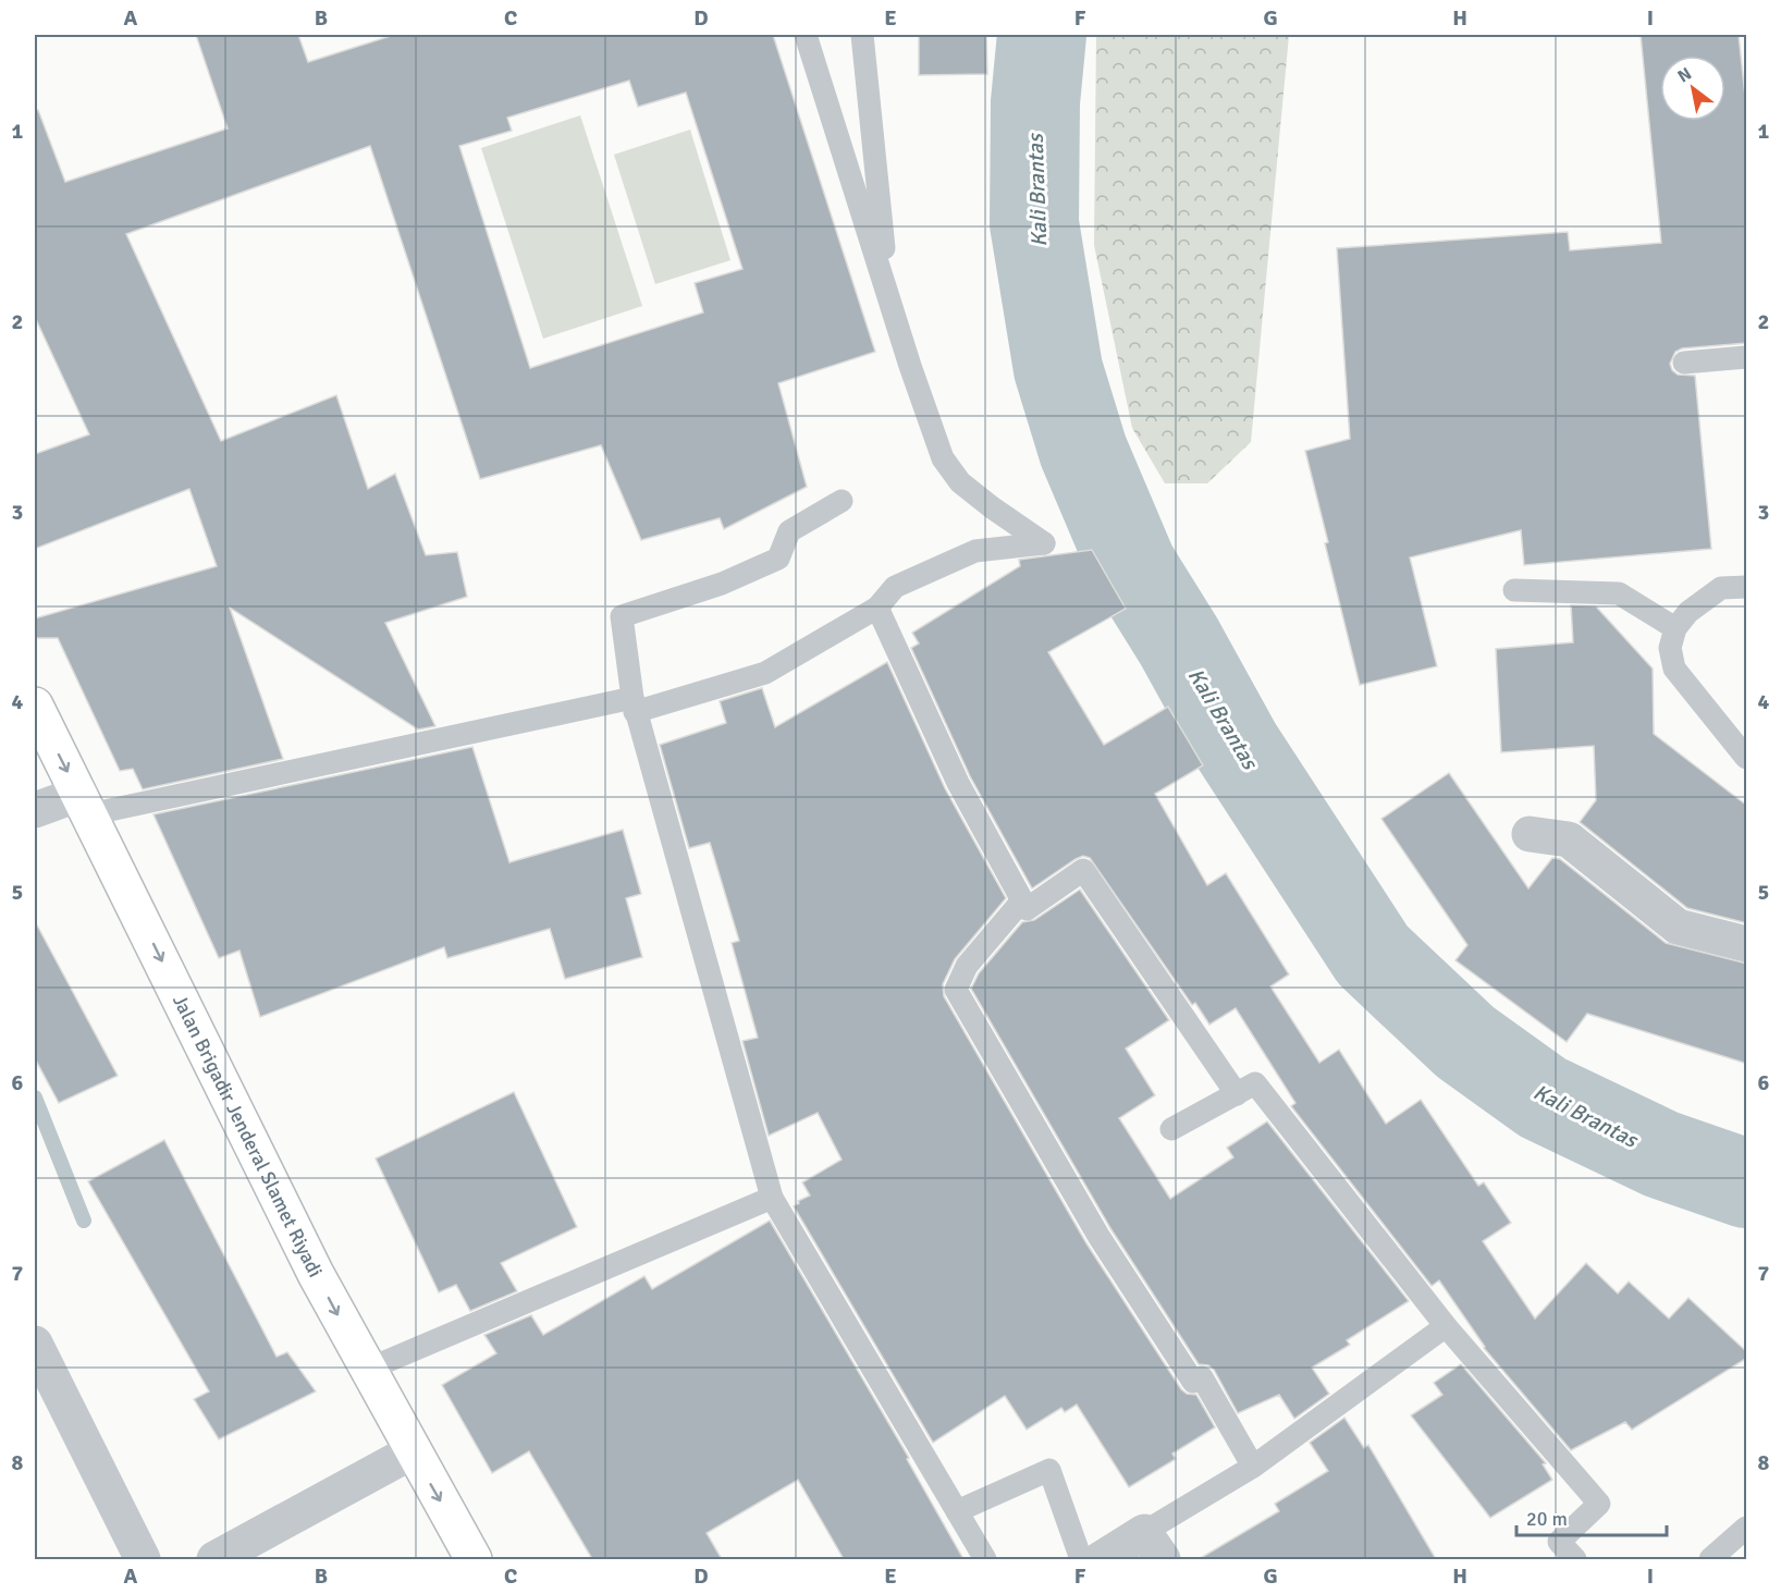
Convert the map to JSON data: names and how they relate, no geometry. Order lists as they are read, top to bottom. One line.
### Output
{"streets":{"main road":["Jalan Brigadir Jenderal Slamet Riyadi"]},"one_way":["Jalan Brigadir Jenderal Slamet Riyadi"],"water":["Kali Brantas"],"scale_bar":"20 m","north":"top left","grid":{"columns":["A","B","C","D","E","F","G","H","I"],"rows":["1","2","3","4","5","6","7","8"]}}
